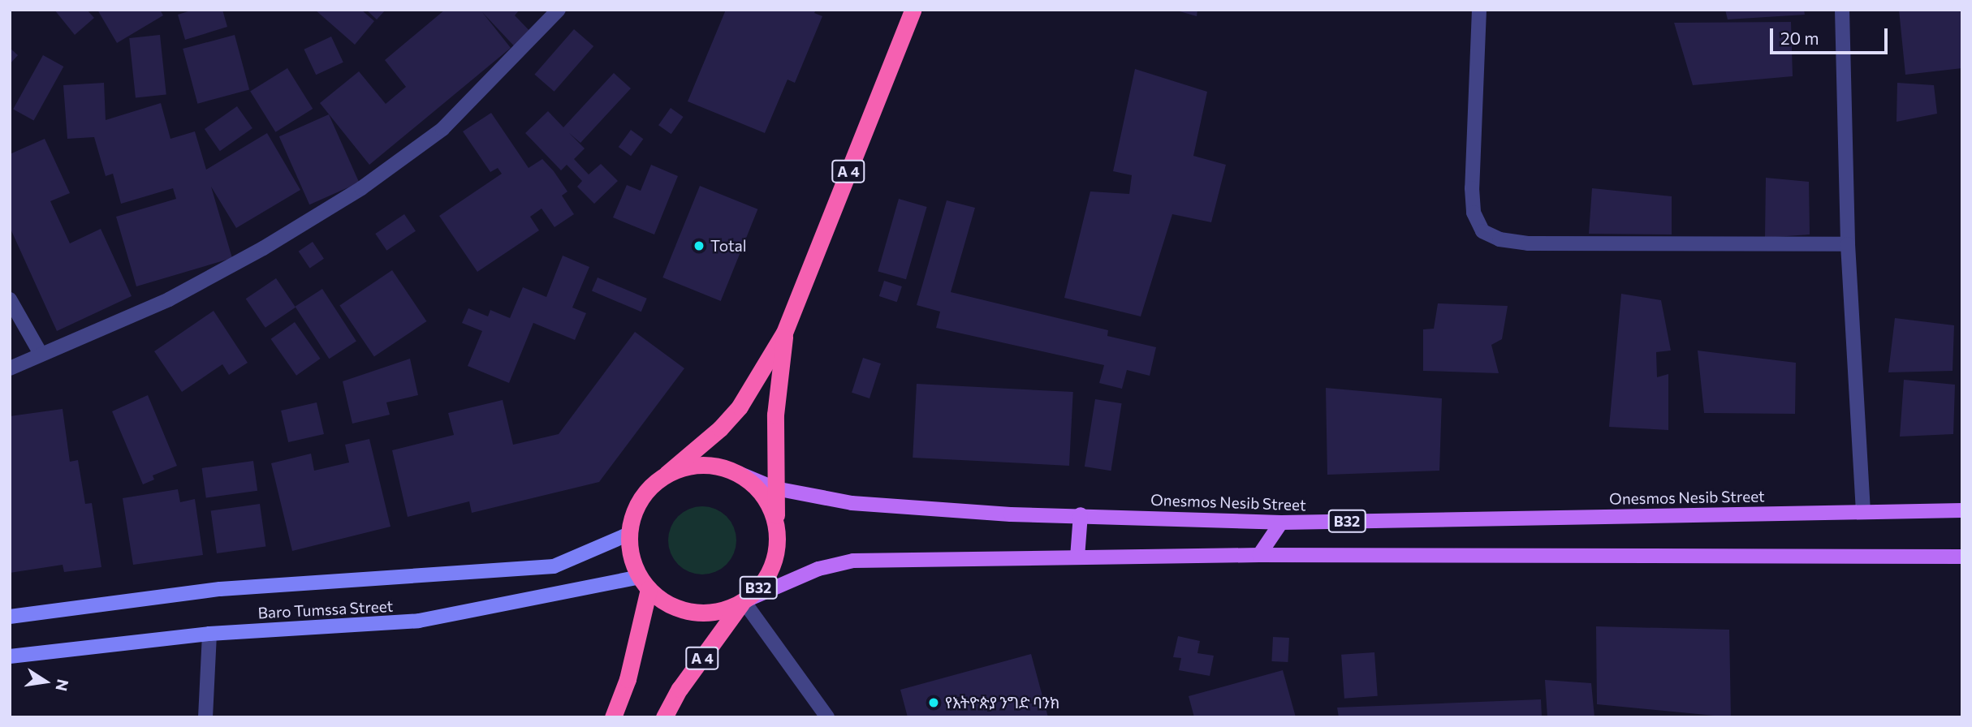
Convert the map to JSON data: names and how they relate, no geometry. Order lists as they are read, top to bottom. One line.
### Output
{"streets":{"highway":["A 4","B32"],"main road":["Onesmos Nesib Street"],"street":["Baro Tumssa Street"]},"crossings":[["A 4","Onesmos Nesib Street"],["A 4","B32"],["A 4","Baro Tumssa Street"],["Onesmos Nesib Street","B32"],["Onesmos Nesib Street","Baro Tumssa Street"],["B32","Baro Tumssa Street"]],"places":["Total","የእትዮጵያ ንግድ ባንክ"],"scale_bar":"20 m","north":"right"}
